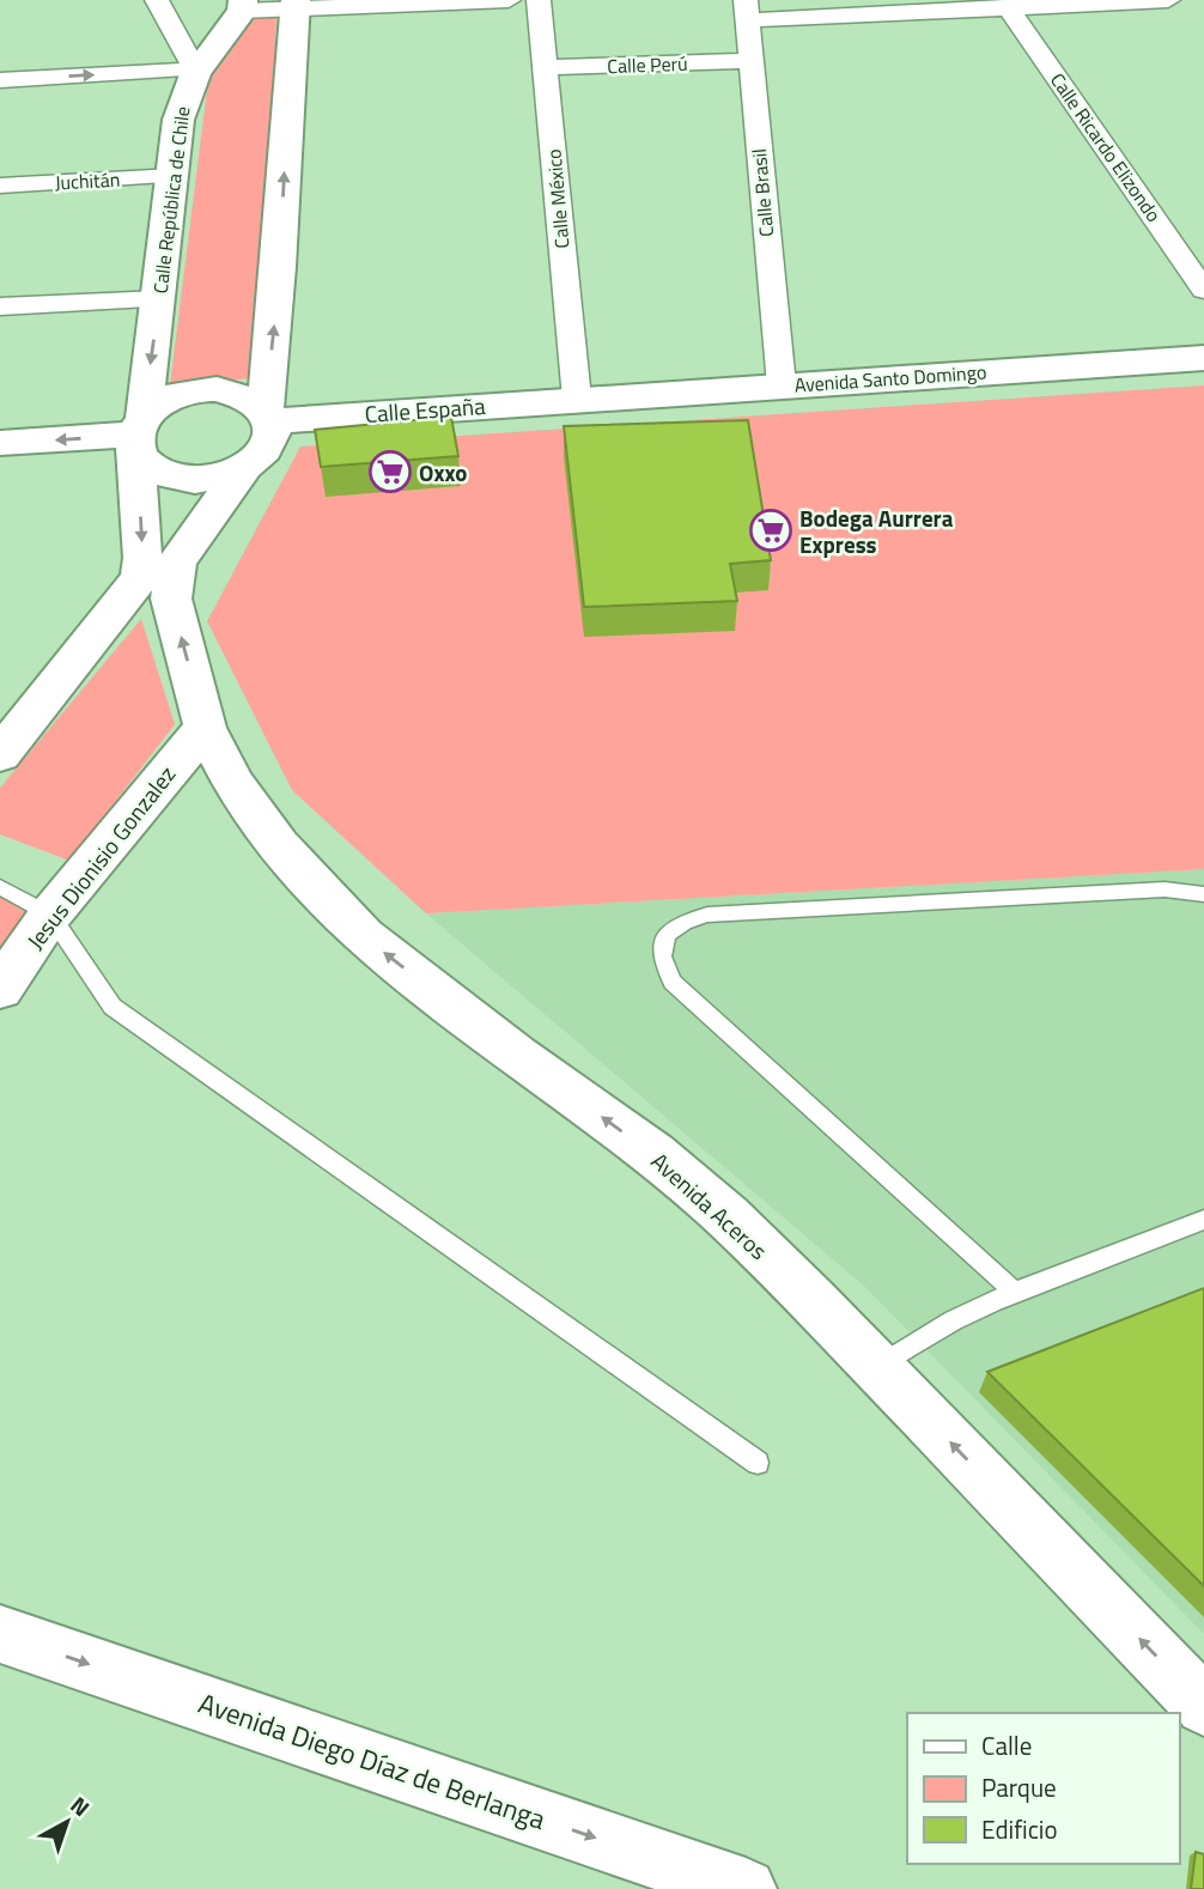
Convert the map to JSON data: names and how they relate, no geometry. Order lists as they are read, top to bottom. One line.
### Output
{"streets":{"street":["Calle Perú","Calle Ricardo Elizondo","Juchitán","Calle Brasil","Calle México","Calle República de Chile","Avenida Santo Domingo","Calle España","Jesus Dionisio Gonzalez","Avenida Aceros","Avenida Diego Díaz de Berlanga"]},"crossings":[["Calle Perú","Calle Brasil"],["Calle Perú","Calle México"],["Juchitán","Calle República de Chile"],["Calle Brasil","Avenida Santo Domingo"],["Calle México","Avenida Santo Domingo"],["Calle México","Calle España"],["Calle República de Chile","Calle España"],["Avenida Santo Domingo","Calle España"],["Jesus Dionisio Gonzalez","Avenida Aceros"]],"one_way":["Avenida Aceros","Avenida Diego Díaz de Berlanga"],"places":{"supermarket":["Oxxo","Bodega Aurrera Express"]},"legend":["Calle","Parque","Edificio"],"north":"top right"}
